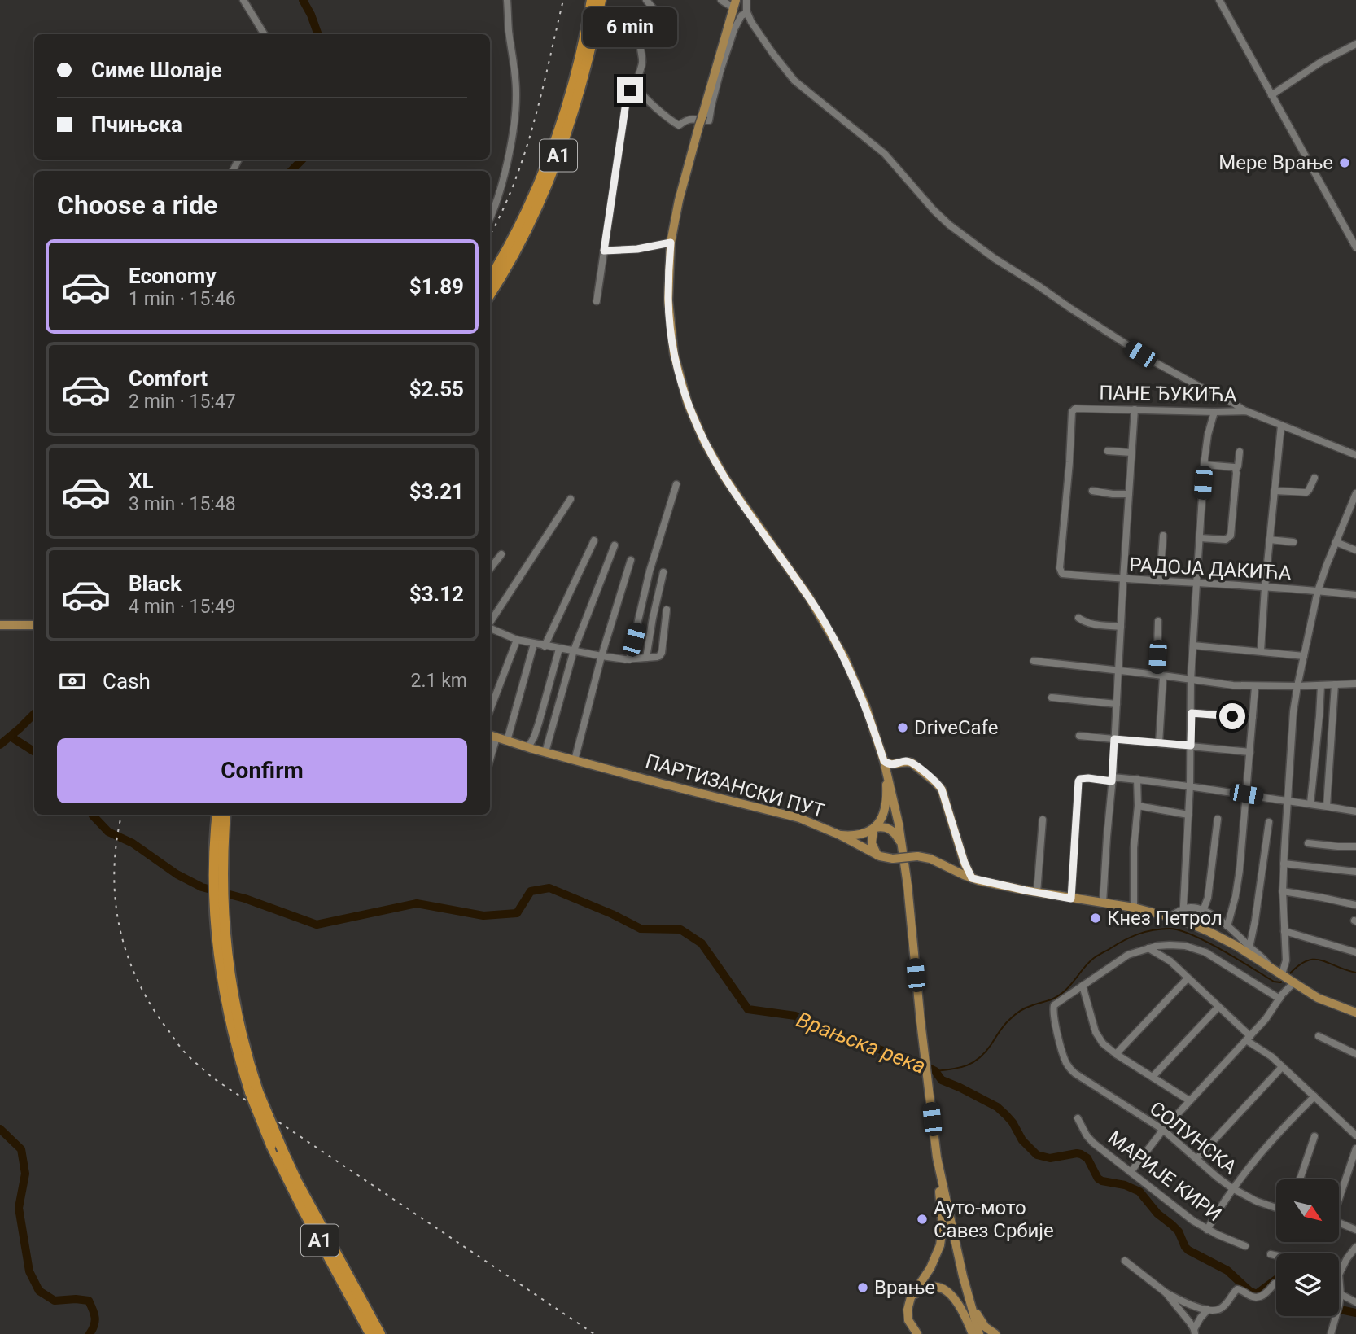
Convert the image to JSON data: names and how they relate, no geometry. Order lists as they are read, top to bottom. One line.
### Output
{"streets":{"highway":["A1"],"main road":["ПАРТИЗАНСКИ ПУТ"],"street":["ПАНЕ ЂУКИЋА","РАДОЈА ДАКИЋА","СОЛУНСКА","МАРИЈЕ КИРИ"]},"crossings":[["ПАНЕ ЂУКИЋА","РАДОЈА ДАКИЋА"]],"water":["Врањска река"],"places":["Мере Врање","DriveCafe","Кнез Петрол","Ауто-мото Савез Србије","Врање"],"north":"bottom right","page":{"bubble":"6 min","banner":["Симе Шолаје","Пчињска"],"heading":"Choose a ride","list":[{"name":"Economy","note":"1 min · 15:46","value":"$1.89"},{"name":"Comfort","note":"2 min · 15:47","value":"$2.55"},{"name":"XL","note":"3 min · 15:48","value":"$3.21"},{"name":"Black","note":"4 min · 15:49","value":"$3.12"}],"pay":["Cash","2.1 km"],"buttons":"Confirm"}}
